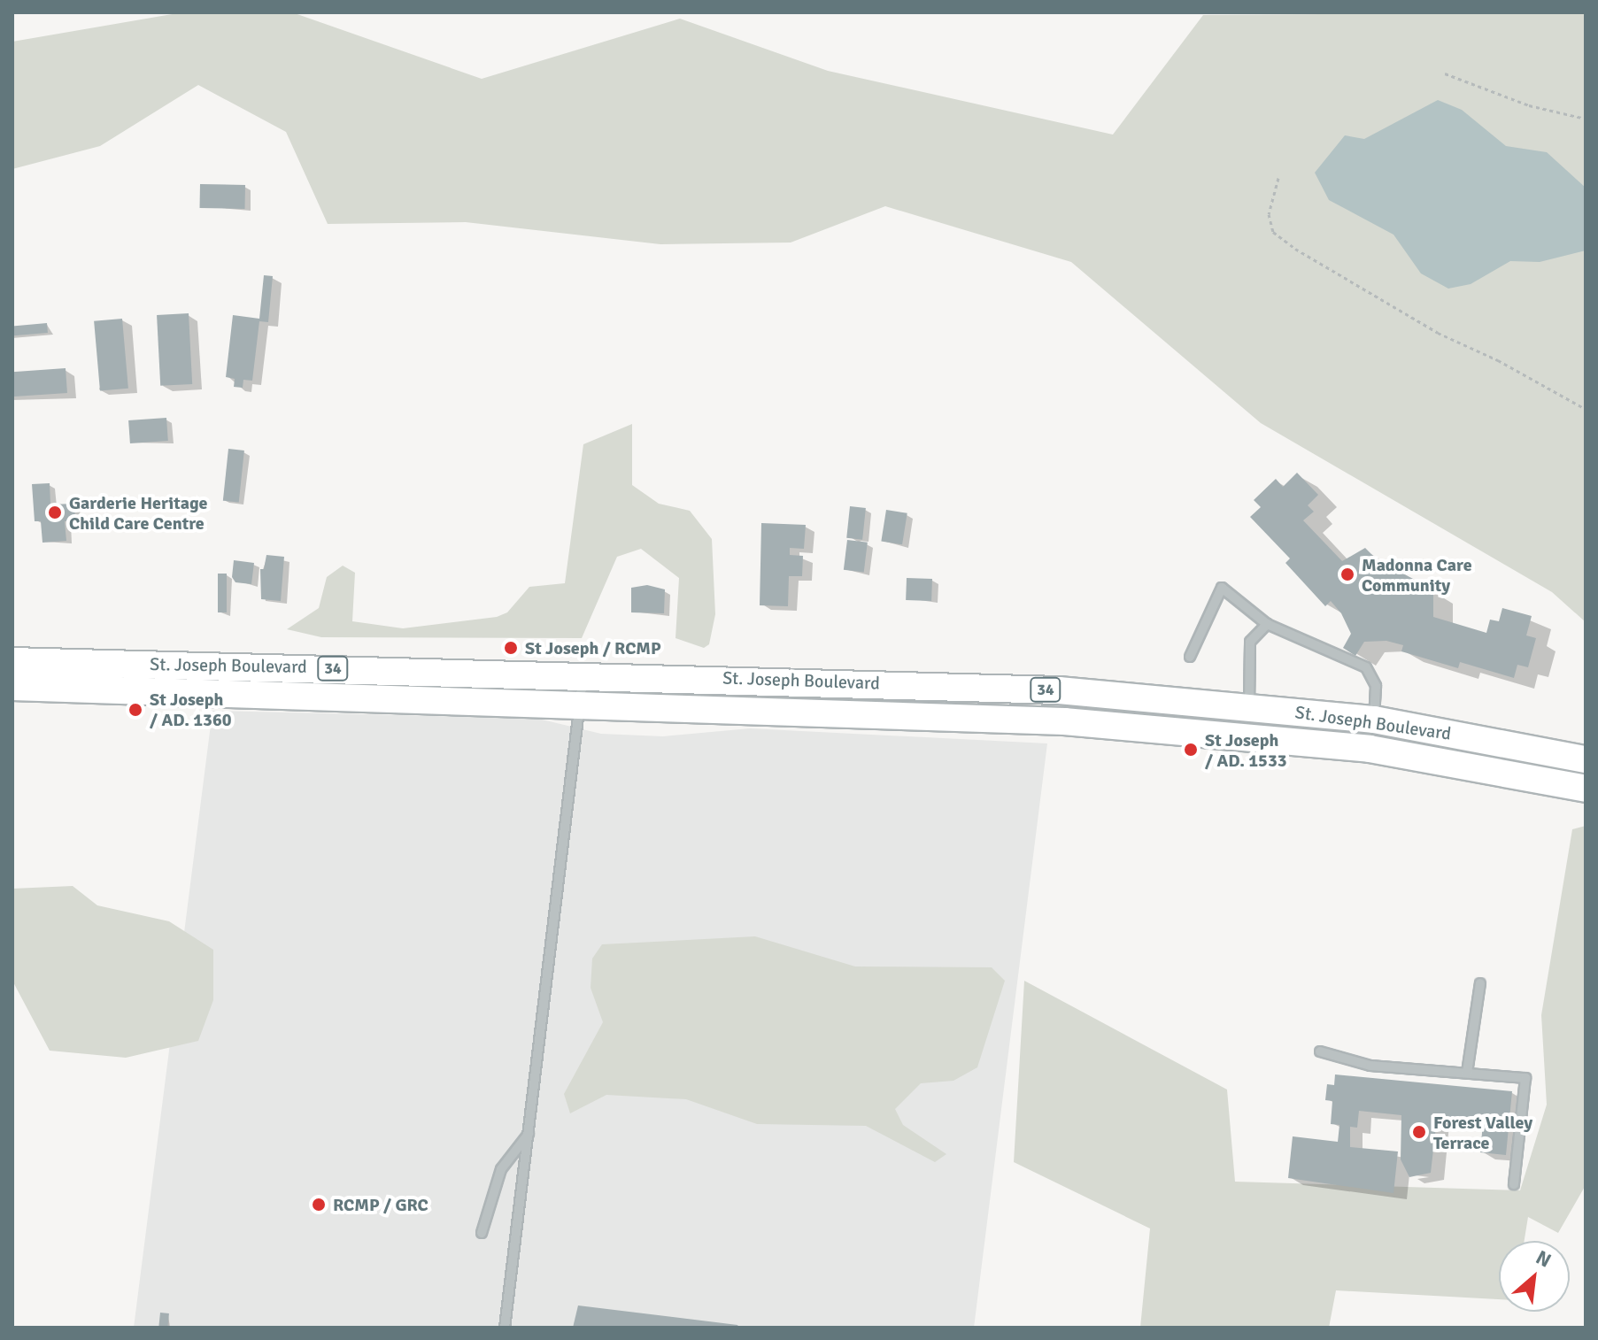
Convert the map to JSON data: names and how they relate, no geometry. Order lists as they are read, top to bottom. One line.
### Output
{"streets":{"main road":["St. Joseph Boulevard","34"]},"places":["Garderie Heritage Child Care Centre","Madonna Care Community","St Joseph / RCMP","St Joseph / AD. 1360","St Joseph / AD. 1533","Forest Valley Terrace","RCMP / GRC"],"north":"top right"}
